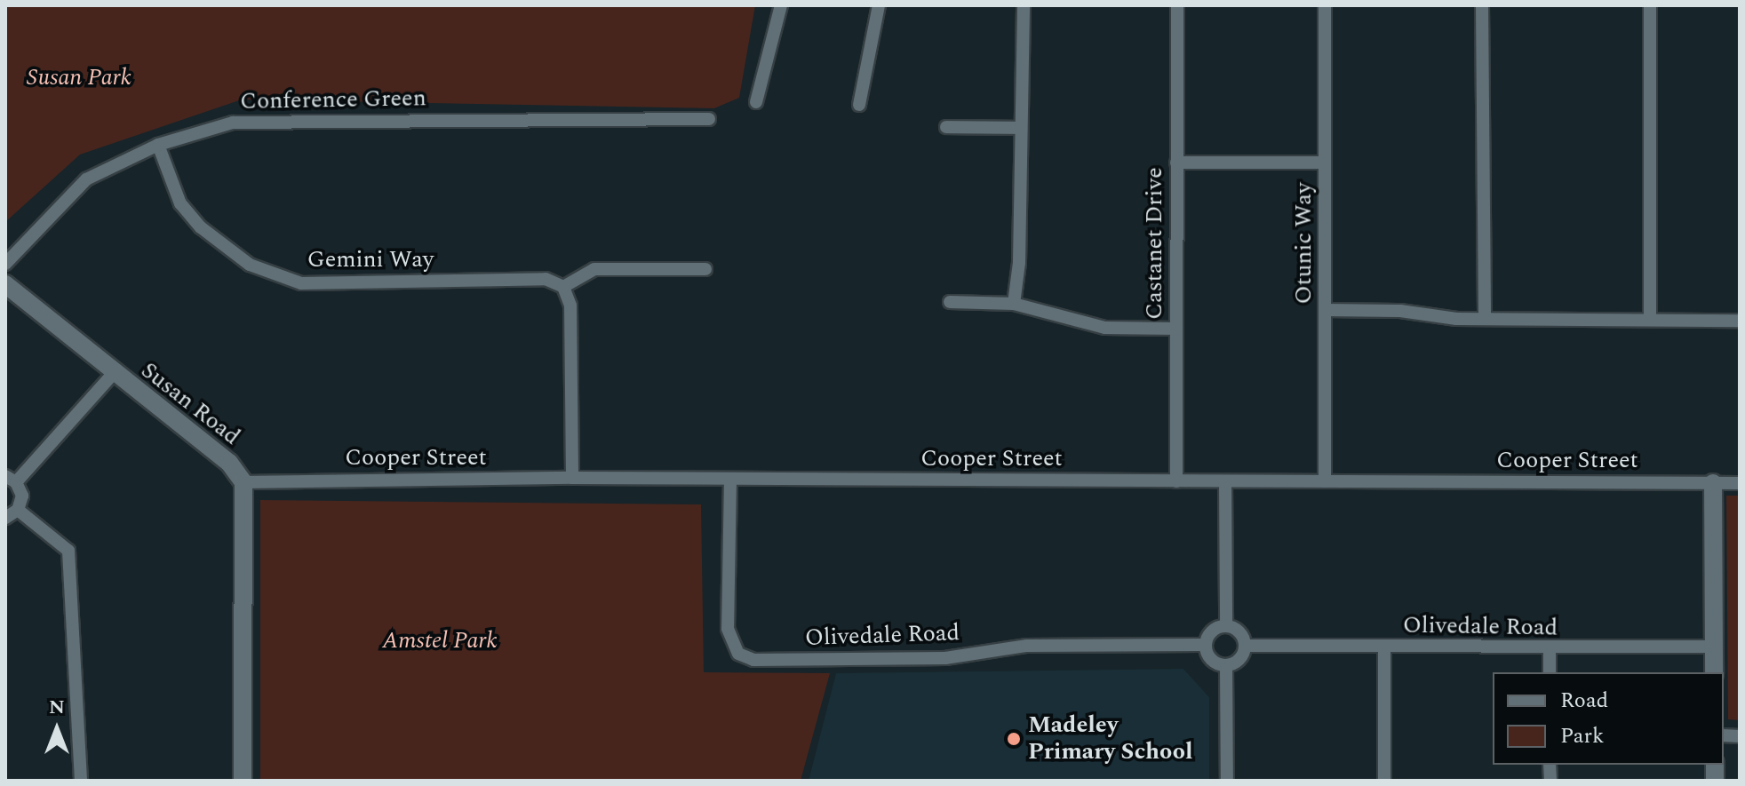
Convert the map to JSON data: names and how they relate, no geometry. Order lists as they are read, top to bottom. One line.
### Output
{"streets":{"street":["Conference Green","Castanet Drive","Otunic Way","Gemini Way","Susan Road","Cooper Street","Olivedale Road"]},"crossings":[["Conference Green","Gemini Way"],["Castanet Drive","Cooper Street"],["Otunic Way","Cooper Street"],["Susan Road","Cooper Street"],["Cooper Street","Olivedale Road"]],"parks":["Susan Park","Amstel Park"],"places":["Madeley Primary School"],"legend":["Road","Park"],"north":"top"}
